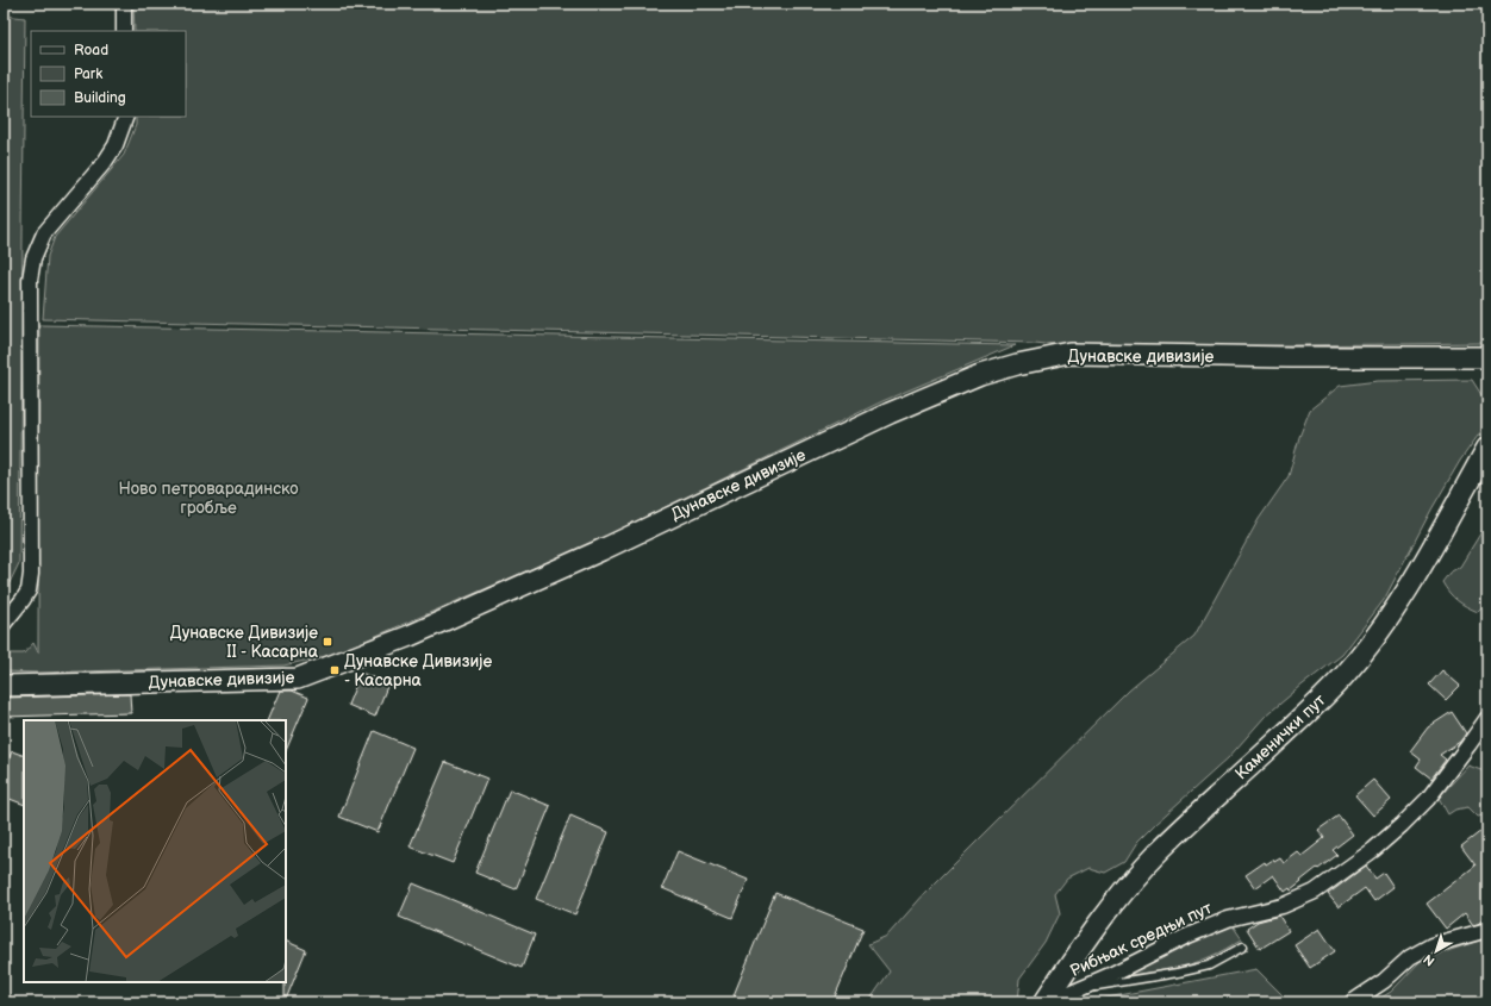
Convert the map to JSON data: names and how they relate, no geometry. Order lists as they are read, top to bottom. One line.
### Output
{"streets":{"street":["Дунавске дивизије","Каменички пут","Рибњак средњи пут"]},"crossings":[["Каменички пут","Рибњак средњи пут"]],"parks":["Ново петроварадинско гробље"],"places":{"transit":["Дунавске Дивизије II - Касарна","Дунавске Дивизије - Касарна"]},"legend":["Road","Park","Building"],"north":"bottom left"}
